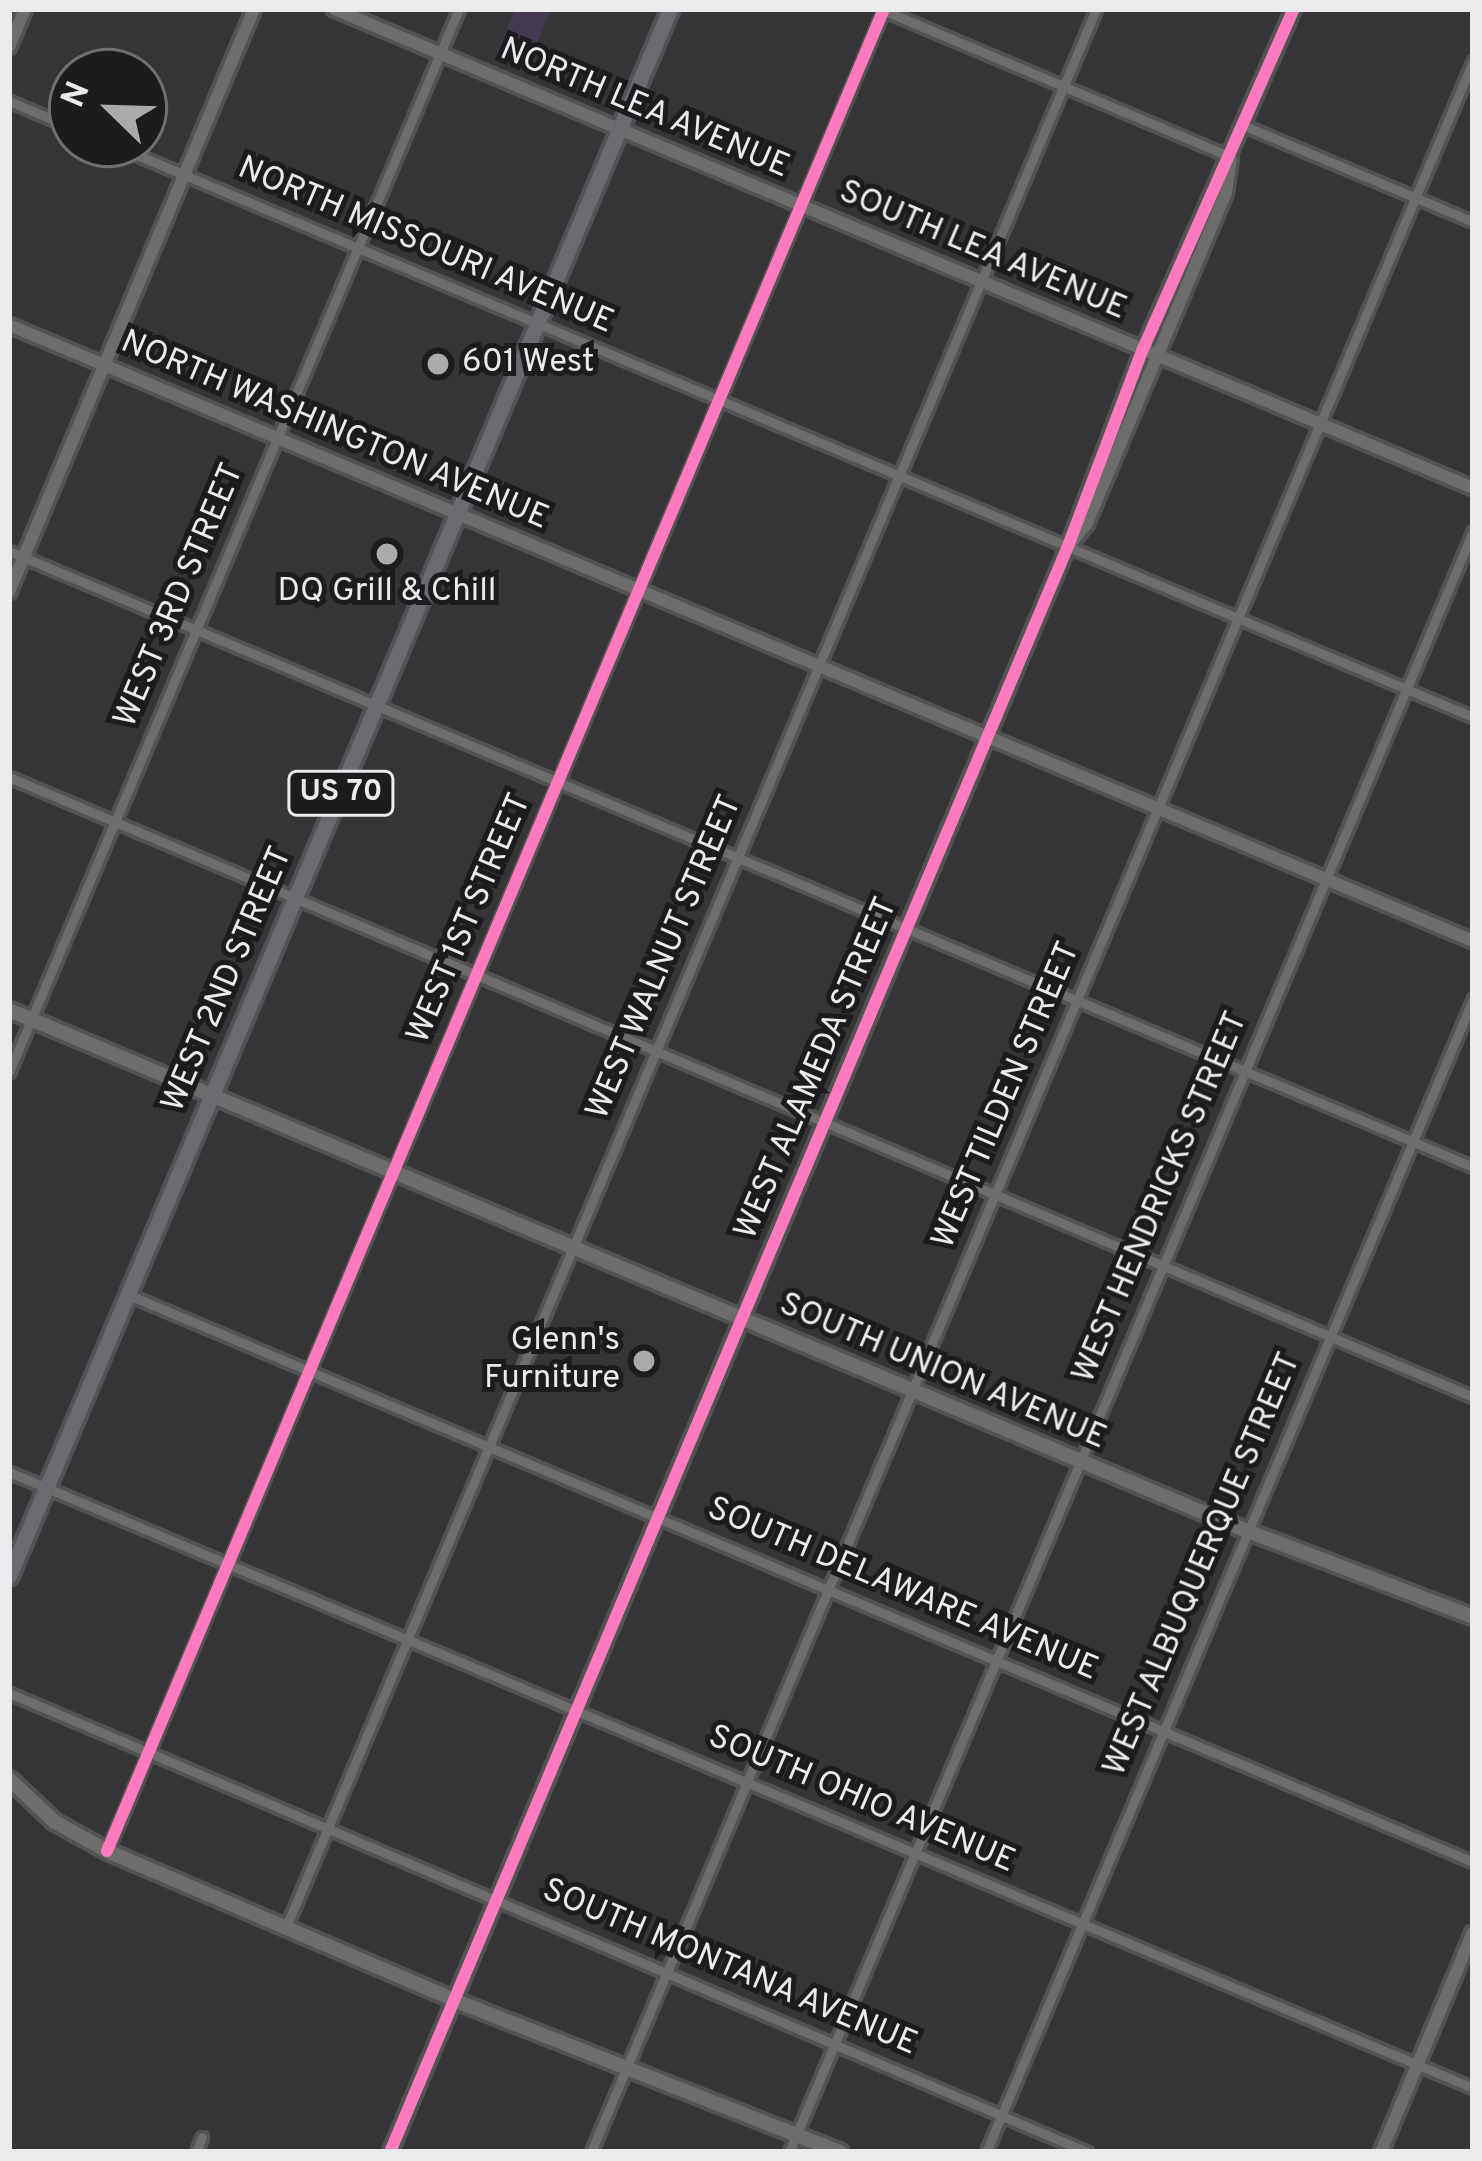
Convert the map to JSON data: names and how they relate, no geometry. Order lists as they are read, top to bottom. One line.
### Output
{"streets":{"main road":["US 70","WEST 2ND STREET","SOUTH UNION AVENUE"],"street":["NORTH LEA AVENUE","NORTH MISSOURI AVENUE","SOUTH LEA AVENUE","NORTH WASHINGTON AVENUE","WEST 3RD STREET","WEST 1ST STREET","WEST WALNUT STREET","WEST ALAMEDA STREET","WEST TILDEN STREET","WEST HENDRICKS STREET","WEST ALBUQUERQUE STREET","SOUTH DELAWARE AVENUE","SOUTH OHIO AVENUE","SOUTH MONTANA AVENUE"]},"crossings":[["NORTH LEA AVENUE","SOUTH LEA AVENUE"],["NORTH LEA AVENUE","WEST 3RD STREET"],["NORTH LEA AVENUE","WEST 1ST STREET"],["NORTH LEA AVENUE","WEST 2ND STREET"],["NORTH MISSOURI AVENUE","WEST 3RD STREET"],["NORTH MISSOURI AVENUE","WEST 1ST STREET"],["NORTH MISSOURI AVENUE","WEST WALNUT STREET"],["NORTH MISSOURI AVENUE","WEST 2ND STREET"],["NORTH MISSOURI AVENUE","WEST ALAMEDA STREET"],["NORTH MISSOURI AVENUE","WEST TILDEN STREET"],["NORTH MISSOURI AVENUE","WEST HENDRICKS STREET"],["SOUTH LEA AVENUE","WEST 1ST STREET"],["SOUTH LEA AVENUE","WEST WALNUT STREET"],["SOUTH LEA AVENUE","WEST ALAMEDA STREET"],["SOUTH LEA AVENUE","WEST TILDEN STREET"],["NORTH WASHINGTON AVENUE","WEST 3RD STREET"],["NORTH WASHINGTON AVENUE","WEST 1ST STREET"],["NORTH WASHINGTON AVENUE","WEST WALNUT STREET"],["NORTH WASHINGTON AVENUE","WEST 2ND STREET"],["NORTH WASHINGTON AVENUE","WEST ALAMEDA STREET"],["NORTH WASHINGTON AVENUE","WEST TILDEN STREET"],["NORTH WASHINGTON AVENUE","WEST HENDRICKS STREET"],["WEST 3RD STREET","SOUTH UNION AVENUE"],["WEST 1ST STREET","SOUTH UNION AVENUE"],["WEST 1ST STREET","SOUTH DELAWARE AVENUE"],["WEST 1ST STREET","SOUTH OHIO AVENUE"],["WEST 1ST STREET","SOUTH MONTANA AVENUE"],["WEST WALNUT STREET","SOUTH UNION AVENUE"],["WEST WALNUT STREET","SOUTH DELAWARE AVENUE"],["WEST WALNUT STREET","SOUTH OHIO AVENUE"],["WEST WALNUT STREET","SOUTH MONTANA AVENUE"],["WEST 2ND STREET","SOUTH UNION AVENUE"],["WEST 2ND STREET","SOUTH DELAWARE AVENUE"],["WEST 2ND STREET","SOUTH OHIO AVENUE"],["WEST ALAMEDA STREET","SOUTH UNION AVENUE"],["WEST ALAMEDA STREET","SOUTH DELAWARE AVENUE"],["WEST ALAMEDA STREET","SOUTH OHIO AVENUE"],["WEST ALAMEDA STREET","SOUTH MONTANA AVENUE"],["WEST TILDEN STREET","SOUTH UNION AVENUE"],["WEST TILDEN STREET","SOUTH DELAWARE AVENUE"],["WEST TILDEN STREET","SOUTH OHIO AVENUE"],["WEST TILDEN STREET","SOUTH MONTANA AVENUE"],["WEST HENDRICKS STREET","SOUTH UNION AVENUE"],["WEST HENDRICKS STREET","SOUTH DELAWARE AVENUE"],["WEST HENDRICKS STREET","SOUTH OHIO AVENUE"],["WEST HENDRICKS STREET","SOUTH MONTANA AVENUE"],["SOUTH UNION AVENUE","WEST ALBUQUERQUE STREET"],["WEST ALBUQUERQUE STREET","SOUTH DELAWARE AVENUE"],["WEST ALBUQUERQUE STREET","SOUTH OHIO AVENUE"],["WEST ALBUQUERQUE STREET","SOUTH MONTANA AVENUE"]],"places":["601 West","DQ Grill & Chill","Glenn's Furniture"],"north":"top left"}
